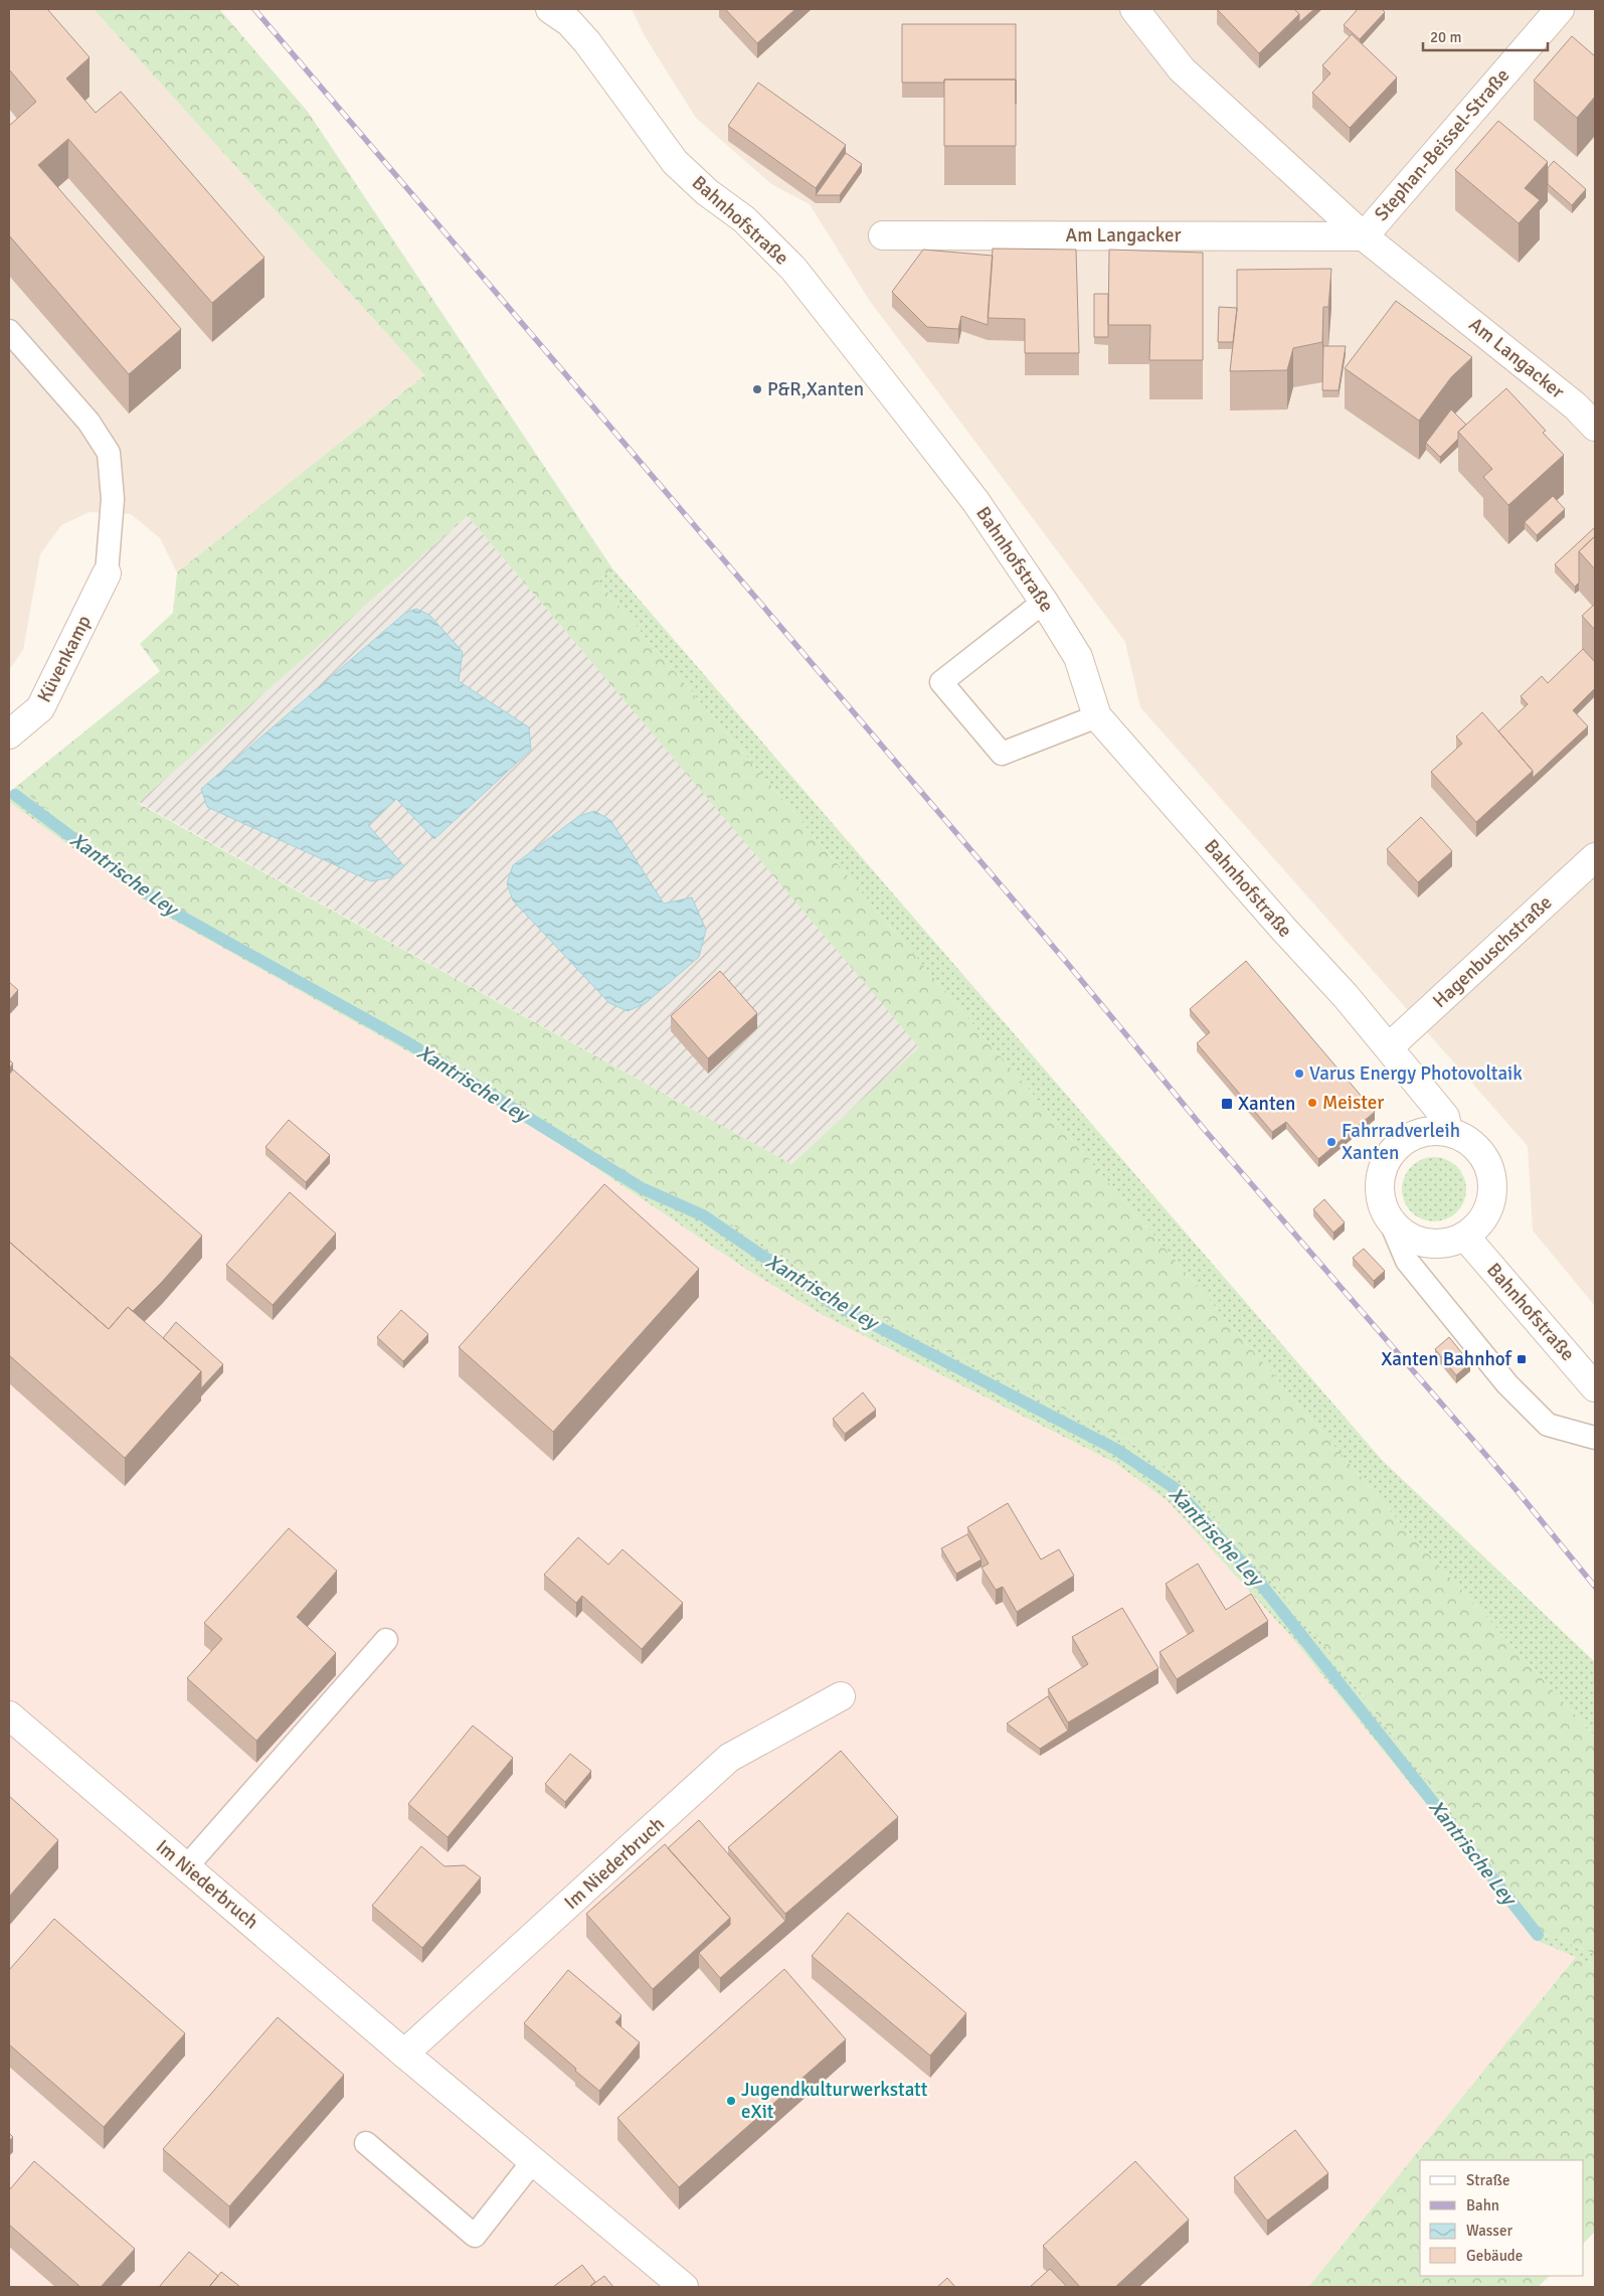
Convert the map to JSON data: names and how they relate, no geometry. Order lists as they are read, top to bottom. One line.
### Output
{"streets":{"street":["Stephan-Beissel-Straße","Bahnhofstraße","Am Langacker","Küvenkamp","Hagenbuschstraße","Im Niederbruch"]},"crossings":[["Stephan-Beissel-Straße","Am Langacker"],["Bahnhofstraße","Hagenbuschstraße"]],"water":["Xantrische Ley"],"places":{"other":["P&R,Xanten","Varus Energy Photovoltaik","Meister","Fahrradverleih Xanten","Jugendkulturwerkstatt eXit"],"transit":["Xanten","Xanten Bahnhof"]},"legend":["Straße","Bahn","Wasser","Gebäude"],"scale_bar":"20 m"}
